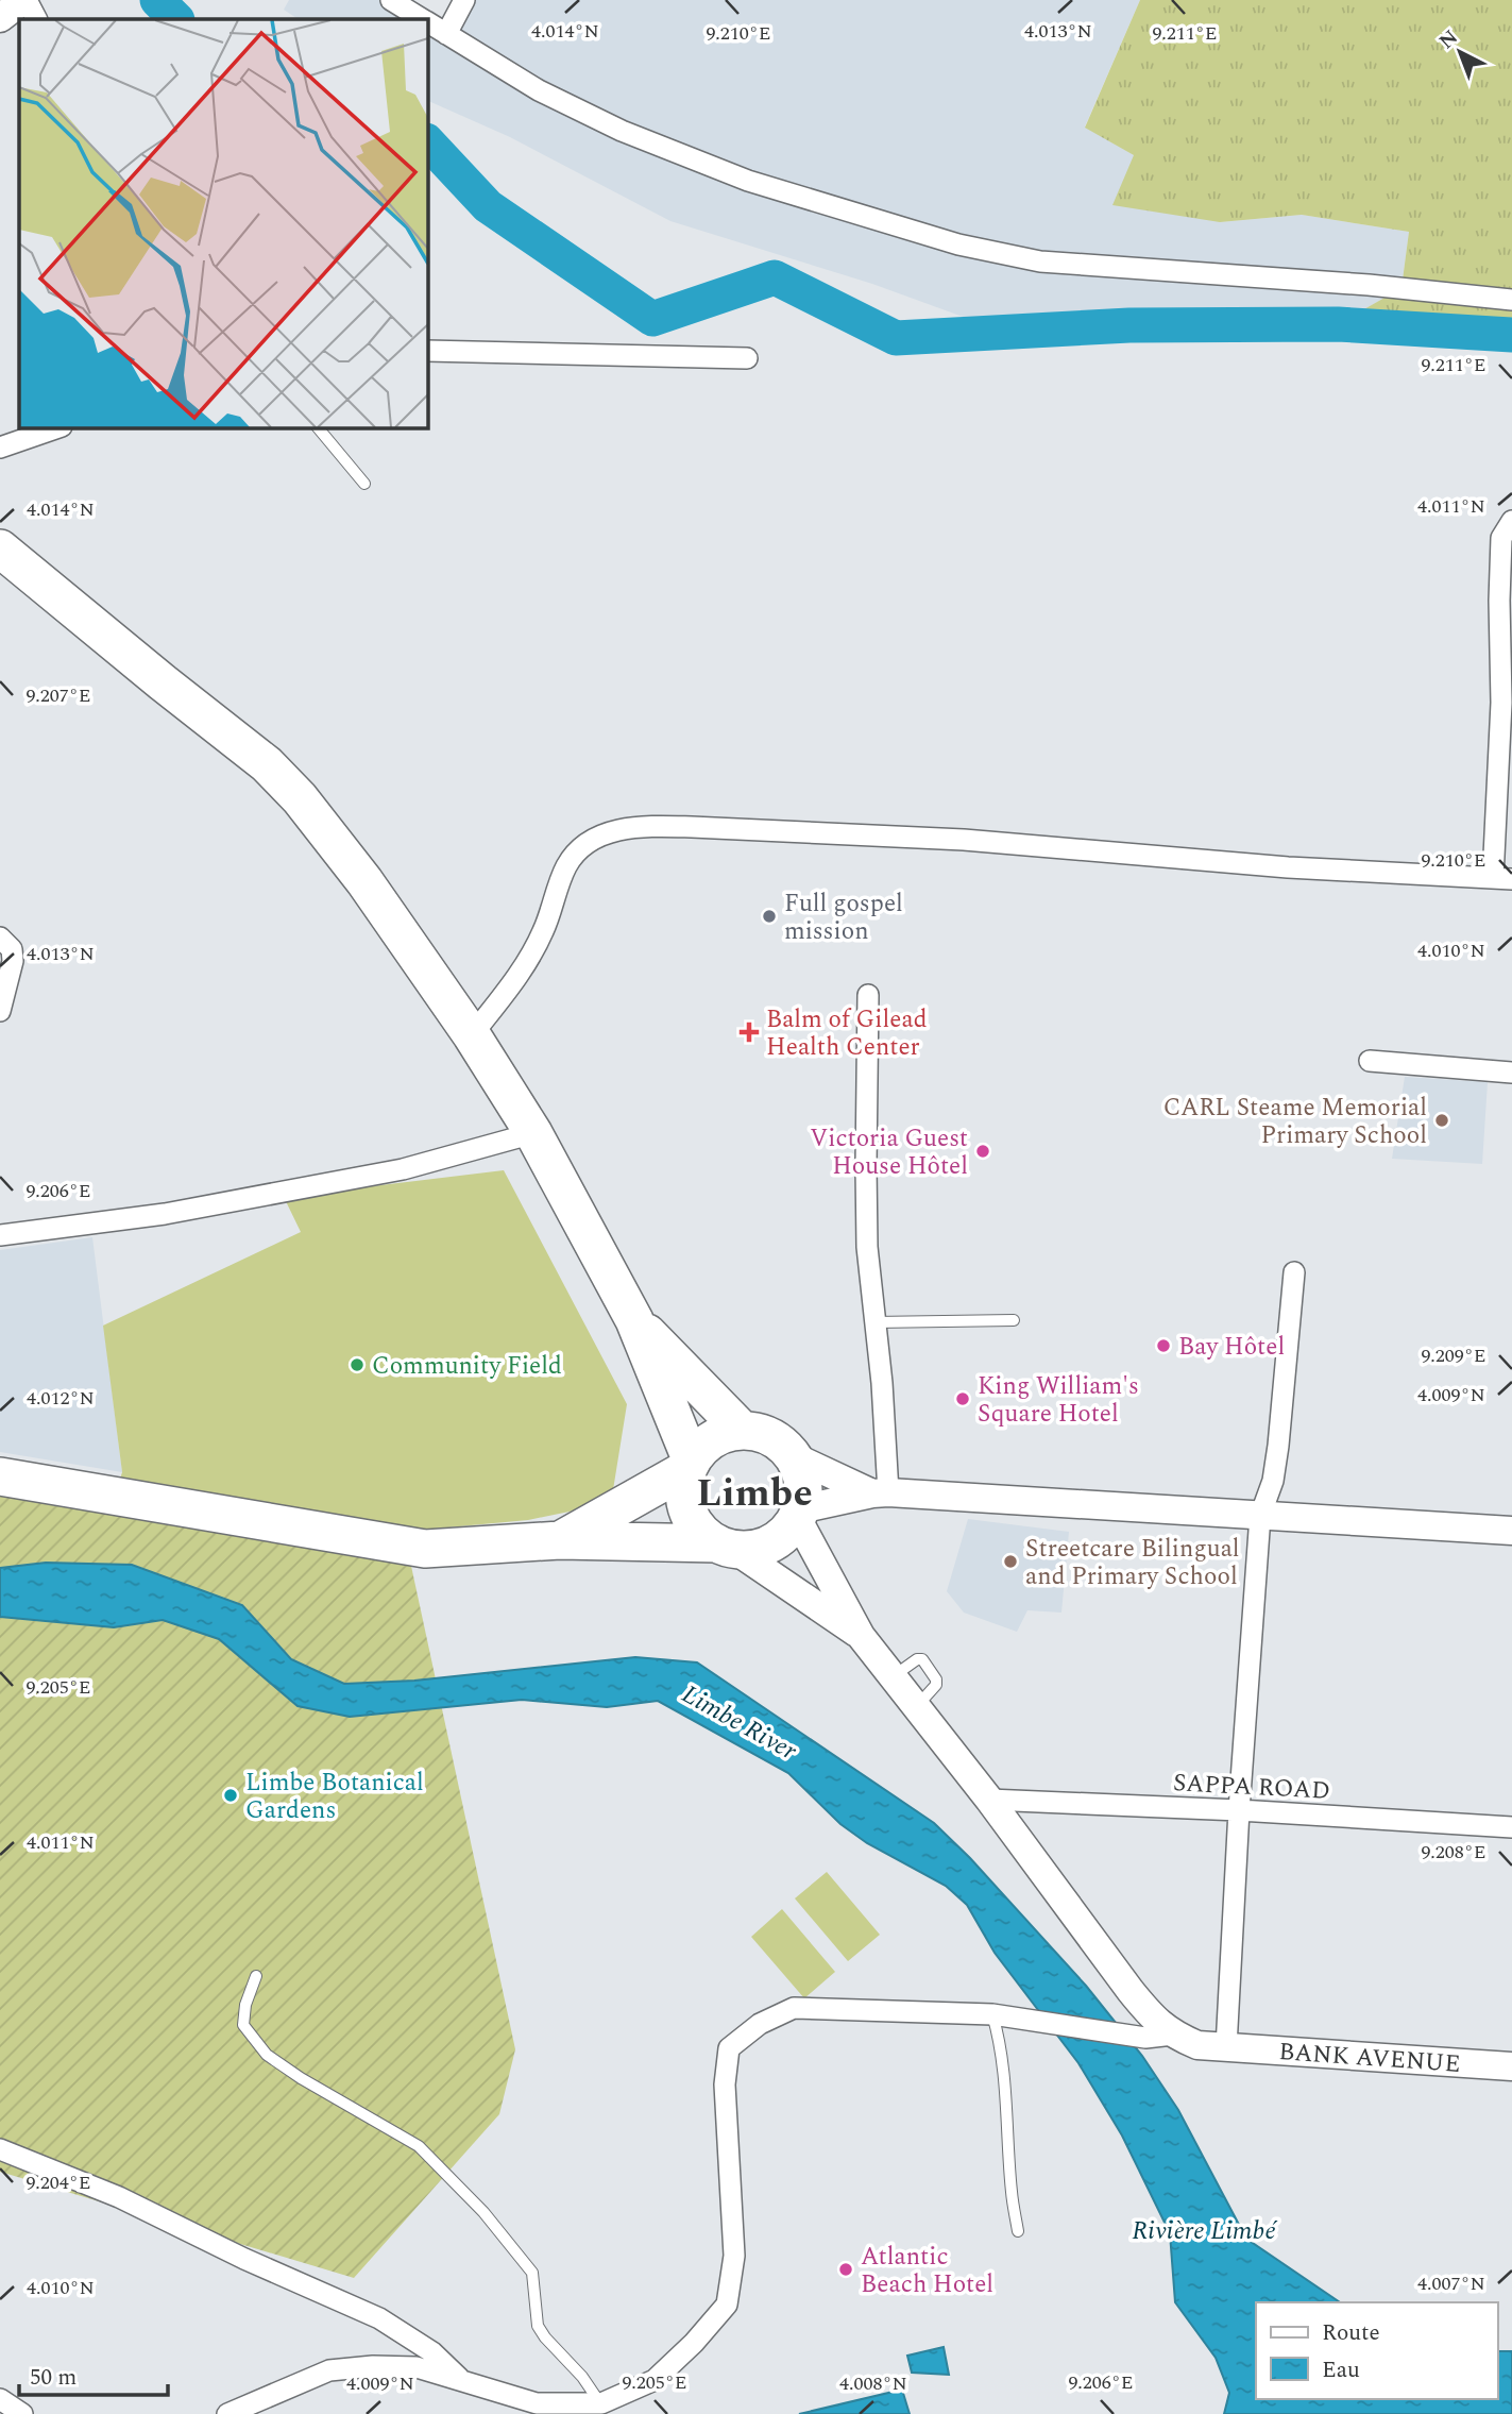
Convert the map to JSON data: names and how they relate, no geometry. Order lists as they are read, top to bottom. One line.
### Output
{"streets":{"main road":["BANK AVENUE"],"street":["SAPPA ROAD"]},"districts":["Limbe"],"water":["Limbe River","Rivière Limbé"],"places":{"other":["Full gospel mission","CARL Steame Memorial Primary School","Victoria Guest House Hôtel","Bay Hôtel","Community Field","King William's Square Hotel","Streetcare Bilingual and Primary School","Limbe Botanical Gardens","Atlantic Beach Hotel"],"health":["Balm of Gilead Health Center"]},"legend":["Route","Eau"],"scale_bar":"50 m","north":"top left","coordinates":["4.014°N","4.013°N","9.211°E","9.210°E","4.011°N","9.207°E","4.010°N","9.206°E","9.209°E","4.009°N","4.012°N","9.205°E","9.208°E","9.204°E","4.007°N","4.008°N"]}
